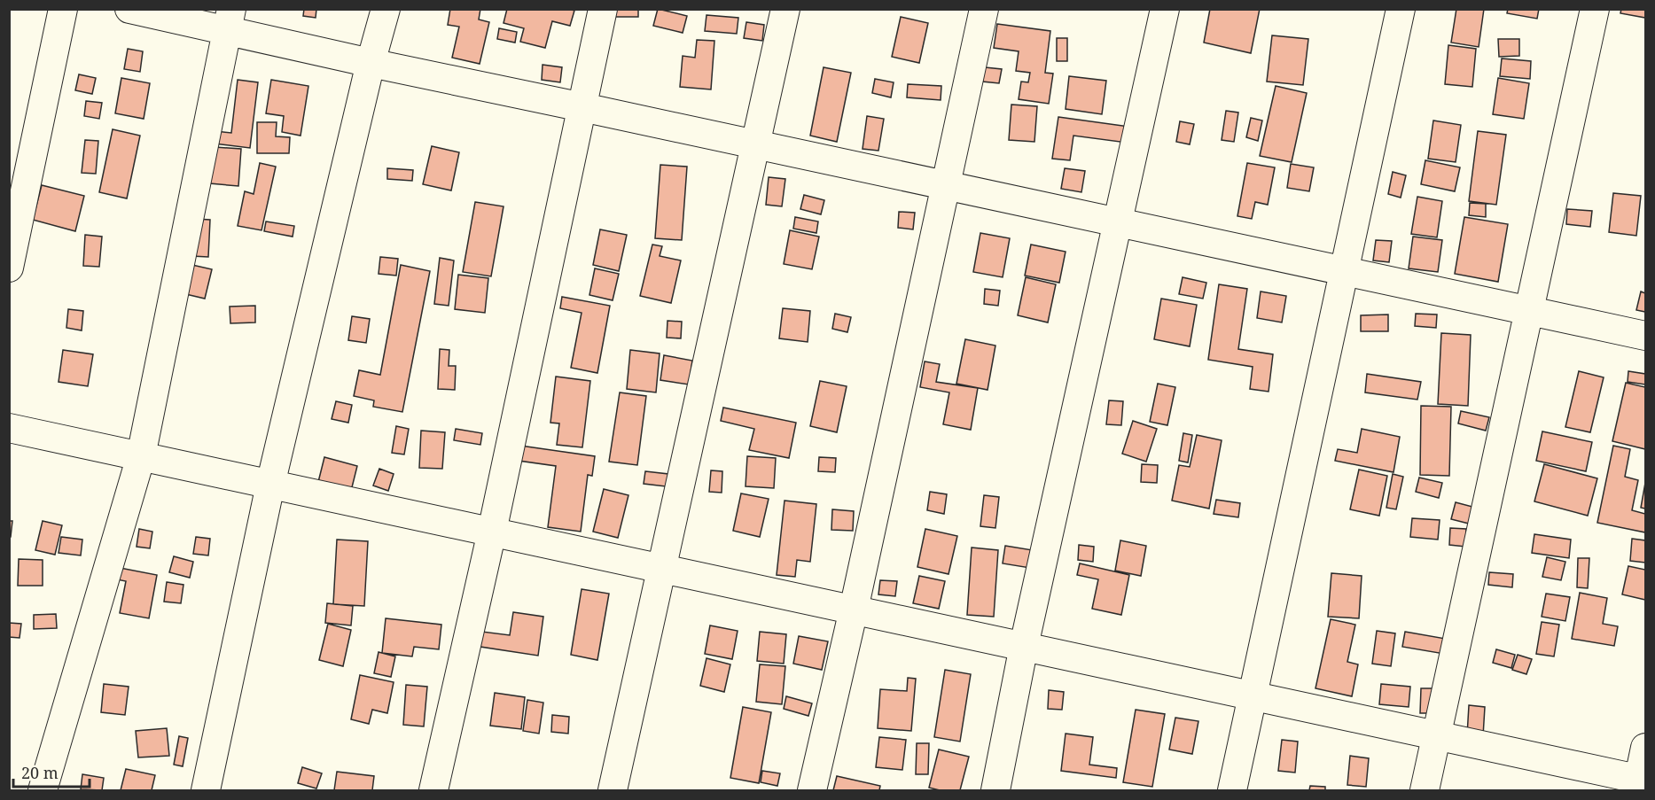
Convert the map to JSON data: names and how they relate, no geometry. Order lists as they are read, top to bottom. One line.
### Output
{"scale_bar":"20 m"}
